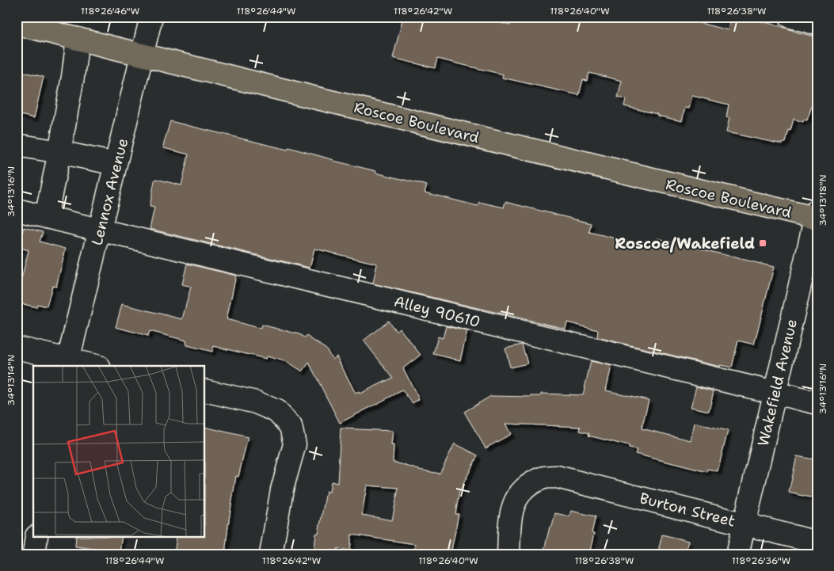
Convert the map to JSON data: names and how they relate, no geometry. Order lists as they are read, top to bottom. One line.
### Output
{"streets":{"main road":["Roscoe Boulevard"],"street":["Lennox Avenue","Alley 90610","Wakefield Avenue","Burton Street"]},"crossings":[["Roscoe Boulevard","Lennox Avenue"],["Roscoe Boulevard","Wakefield Avenue"],["Lennox Avenue","Alley 90610"],["Alley 90610","Wakefield Avenue"],["Wakefield Avenue","Burton Street"]],"places":{"transit":["Roscoe/Wakefield"]},"coordinates":["118°26'46\"W","118°26'44\"W","118°26'42\"W","118°26'40\"W","118°26'38\"W","34°13'16\"N","34°13'18\"N","34°13'14\"N","118°26'36\"W"]}
